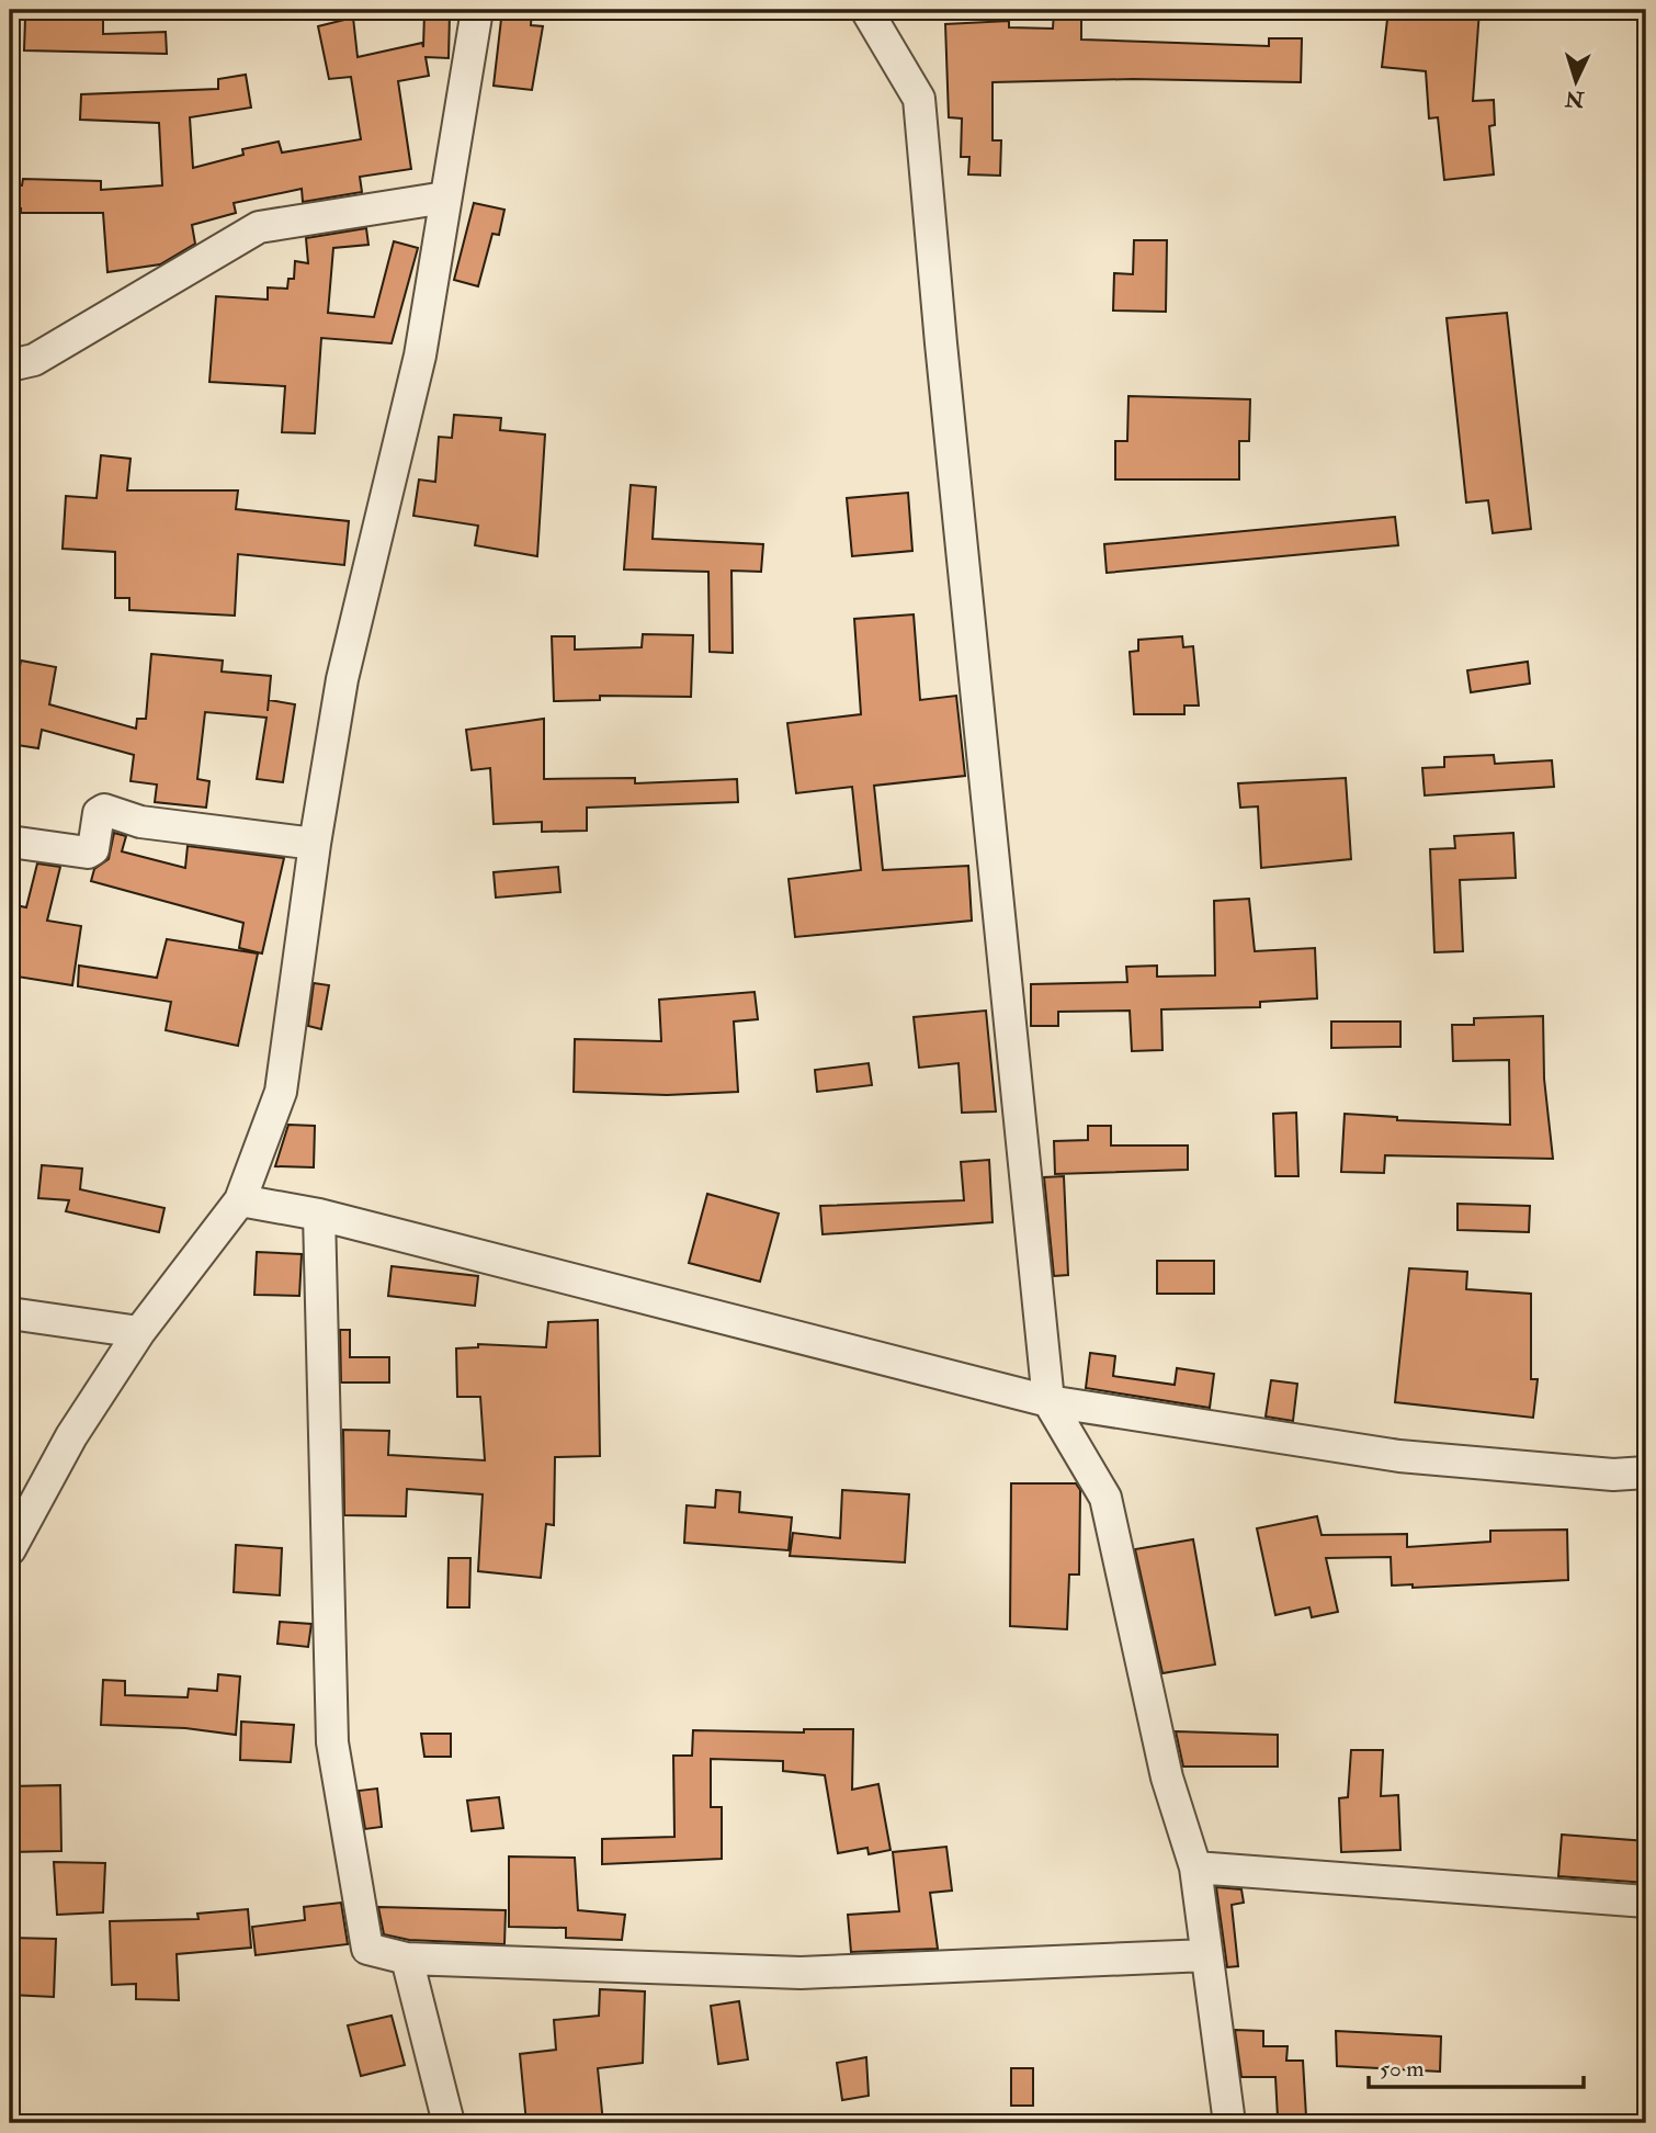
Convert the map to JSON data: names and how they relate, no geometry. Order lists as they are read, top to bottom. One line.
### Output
{"scale_bar":"50 m","north":"bottom"}
